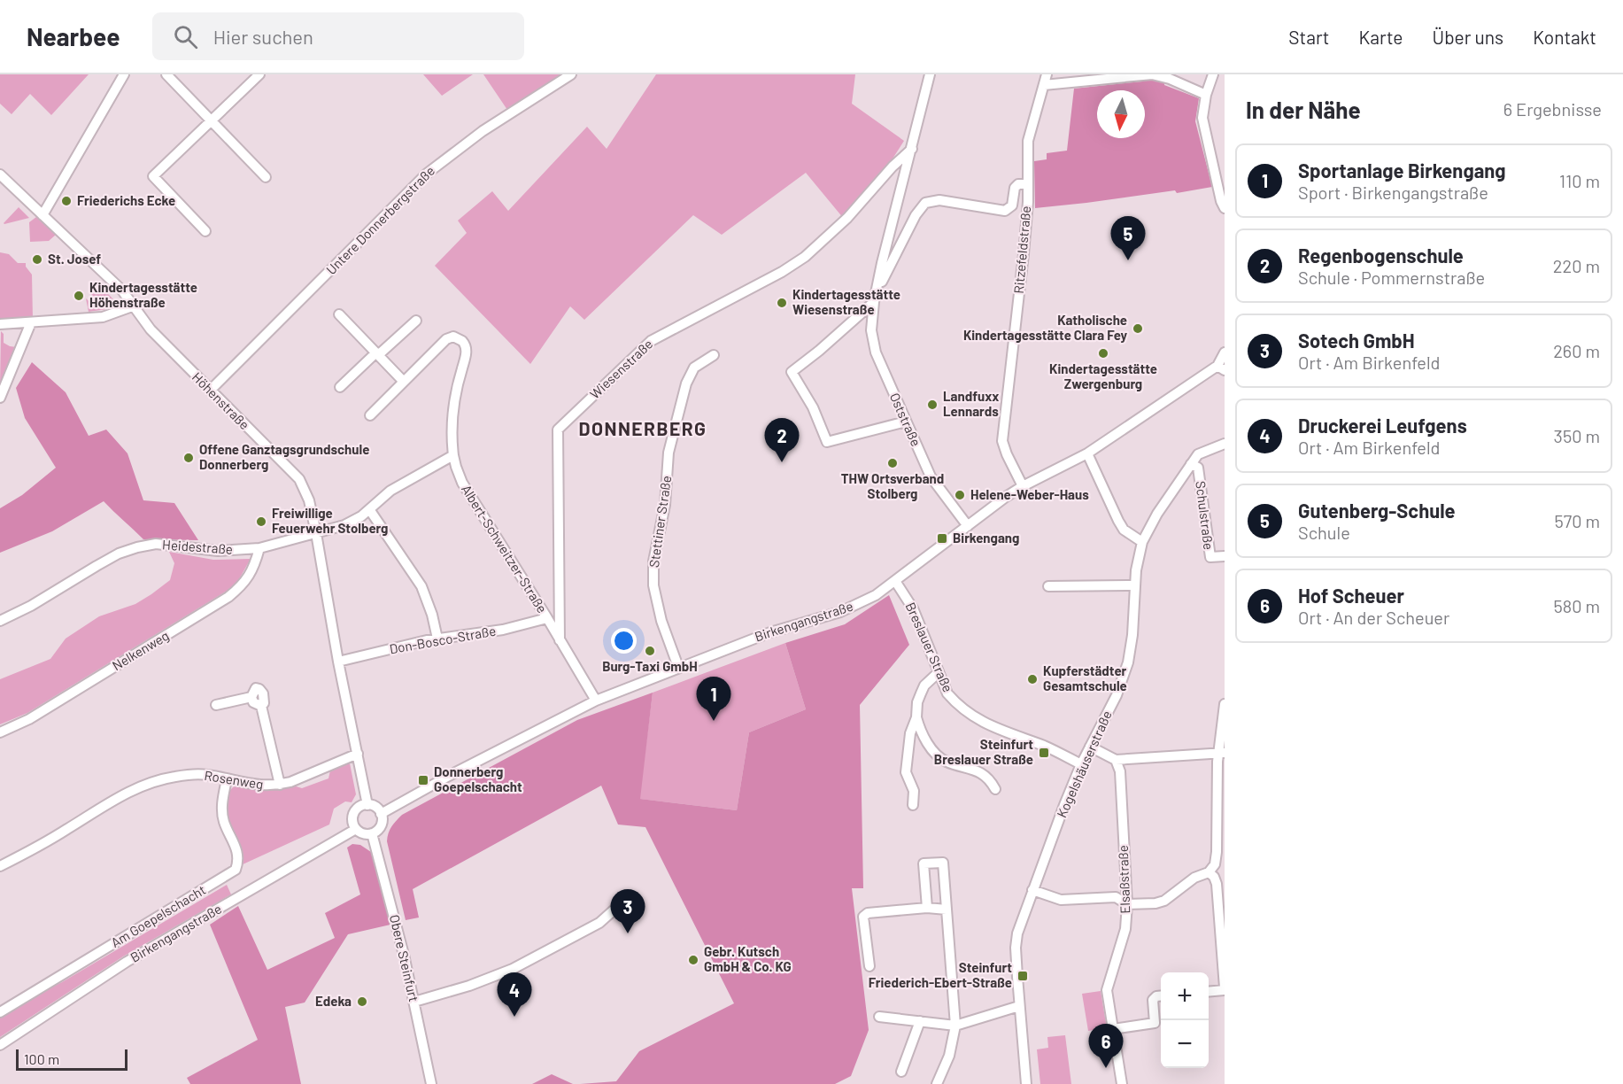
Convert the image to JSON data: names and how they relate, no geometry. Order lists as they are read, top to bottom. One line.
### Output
{"streets":{"street":["Untere Donnerbergstraße","Ritzefeldstraße","Wiesenstraße","Höhenstraße","Oststraße","Schulstraße","Stettiner Straße","Heidestraße","Albert-Schweitzer-Straße","Birkengangstraße","Don-Bosco-Straße","Breslauer Straße","Nelkenweg","Kogelshäuserstraße","Rosenweg","Elsaßstraße","Am Goepelschacht","Obere Steinfurt"]},"crossings":[["Untere Donnerbergstraße","Höhenstraße"],["Ritzefeldstraße","Birkengangstraße"],["Wiesenstraße","Oststraße"],["Wiesenstraße","Albert-Schweitzer-Straße"],["Höhenstraße","Heidestraße"],["Höhenstraße","Birkengangstraße"],["Höhenstraße","Don-Bosco-Straße"],["Höhenstraße","Rosenweg"],["Höhenstraße","Obere Steinfurt"],["Oststraße","Birkengangstraße"],["Schulstraße","Kogelshäuserstraße"],["Stettiner Straße","Birkengangstraße"],["Heidestraße","Albert-Schweitzer-Straße"],["Heidestraße","Nelkenweg"],["Albert-Schweitzer-Straße","Don-Bosco-Straße"],["Birkengangstraße","Breslauer Straße"],["Birkengangstraße","Obere Steinfurt"],["Breslauer Straße","Kogelshäuserstraße"],["Rosenweg","Am Goepelschacht"]],"districts":["DONNERBERG"],"places":{"other":["Friederichs Ecke","St. Josef","Kindertagesstätte Höhenstraße","Kindertagesstätte Wiesenstraße","Katholische Kindertagesstätte Clara Fey","Kindertagesstätte Zwergenburg","Landfuxx Lennards","Offene Ganztagsgrundschule Donnerberg","THW Ortsverband Stolberg","Helene-Weber-Haus","Freiwillige Feuerwehr Stolberg","Burg-Taxi GmbH","Kupferstädter Gesamtschule","Gebr. Kutsch GmbH & Co. KG","Edeka"],"transit":["Birkengang","Steinfurt Breslauer Straße","Donnerberg Goepelschacht","Steinfurt Friederich-Ebert-Straße"]},"scale_bar":"100 m","north":"bottom","page":{"header":"Nearbee","search":"Hier suchen","nav":["Start","Karte","Über uns","Kontakt"],"heading":["In der Nähe","6 Ergebnisse"],"list":[{"mark":"1","name":"Sportanlage Birkengang","note":"Sport · Birkengangstraße","value":"110 m"},{"mark":"2","name":"Regenbogenschule","note":"Schule · Pommernstraße","value":"220 m"},{"mark":"3","name":"Sotech GmbH","note":"Ort · Am Birkenfeld","value":"260 m"},{"mark":"4","name":"Druckerei Leufgens","note":"Ort · Am Birkenfeld","value":"350 m"},{"mark":"5","name":"Gutenberg-Schule","note":"Schule","value":"570 m"},{"mark":"6","name":"Hof Scheuer","note":"Ort · An der Scheuer","value":"580 m"}],"pins":["5","2","1","3","4","6"],"map_buttons":["+","−"],"scale":"100 m"}}
